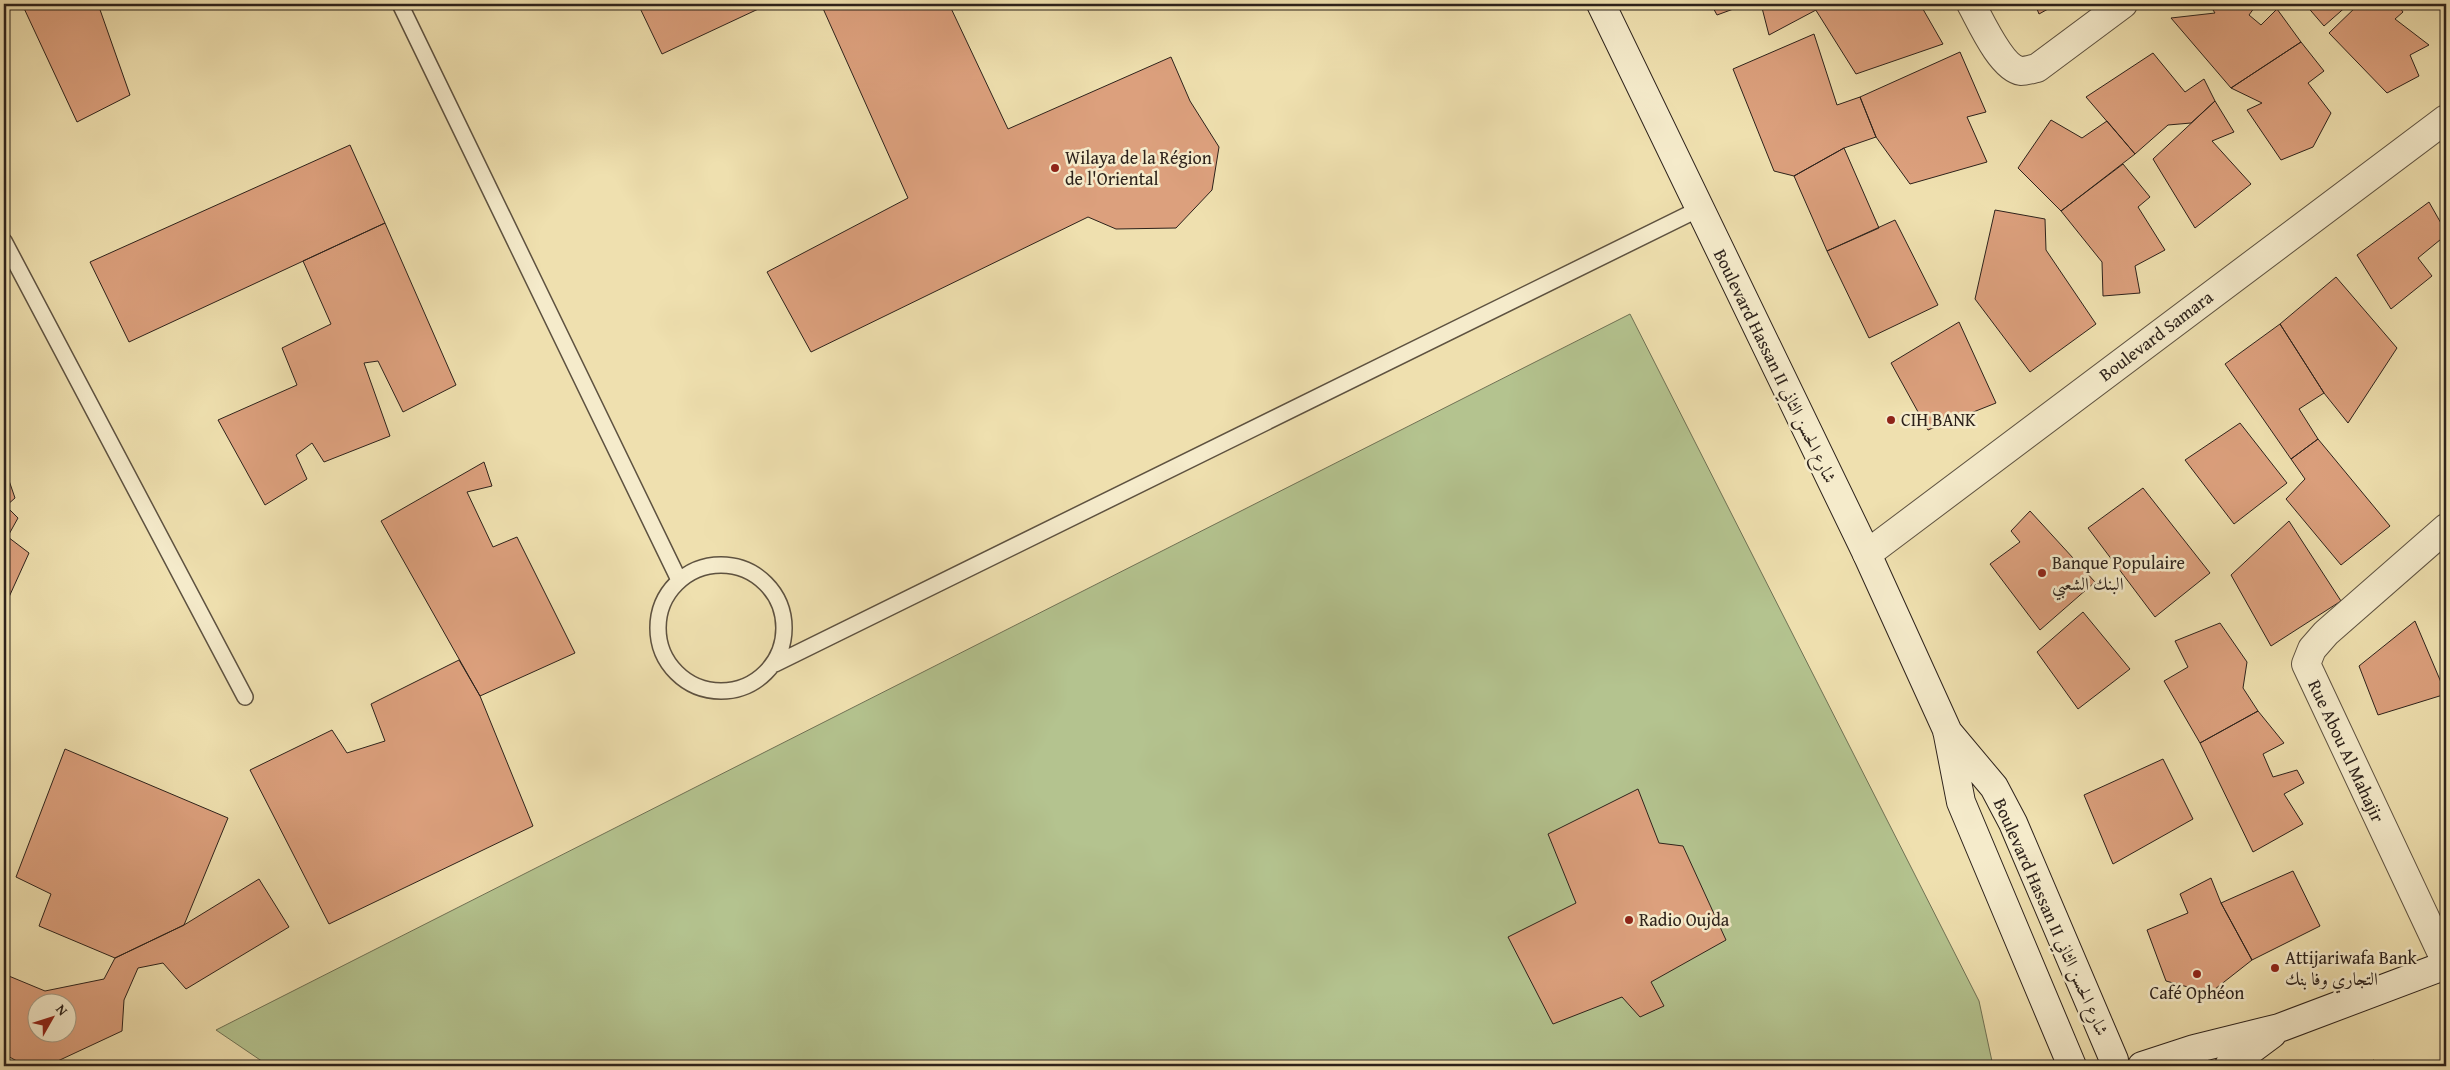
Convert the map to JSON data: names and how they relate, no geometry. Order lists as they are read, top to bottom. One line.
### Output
{"streets":{"street":["Boulevard Samara","Boulevard Hassan II شارع الحسن الثاني","Rue Abou Al Mahajir"]},"crossings":[["Boulevard Samara","Boulevard Hassan II شارع الحسن الثاني"]],"places":["Wilaya de la Région de l'Oriental","CIH BANK","Banque Populaire البنك الشعبي","Radio Oujda","Attijariwafa Bank التجاري وفا بنك","Café Ophéon"],"north":"top right"}
